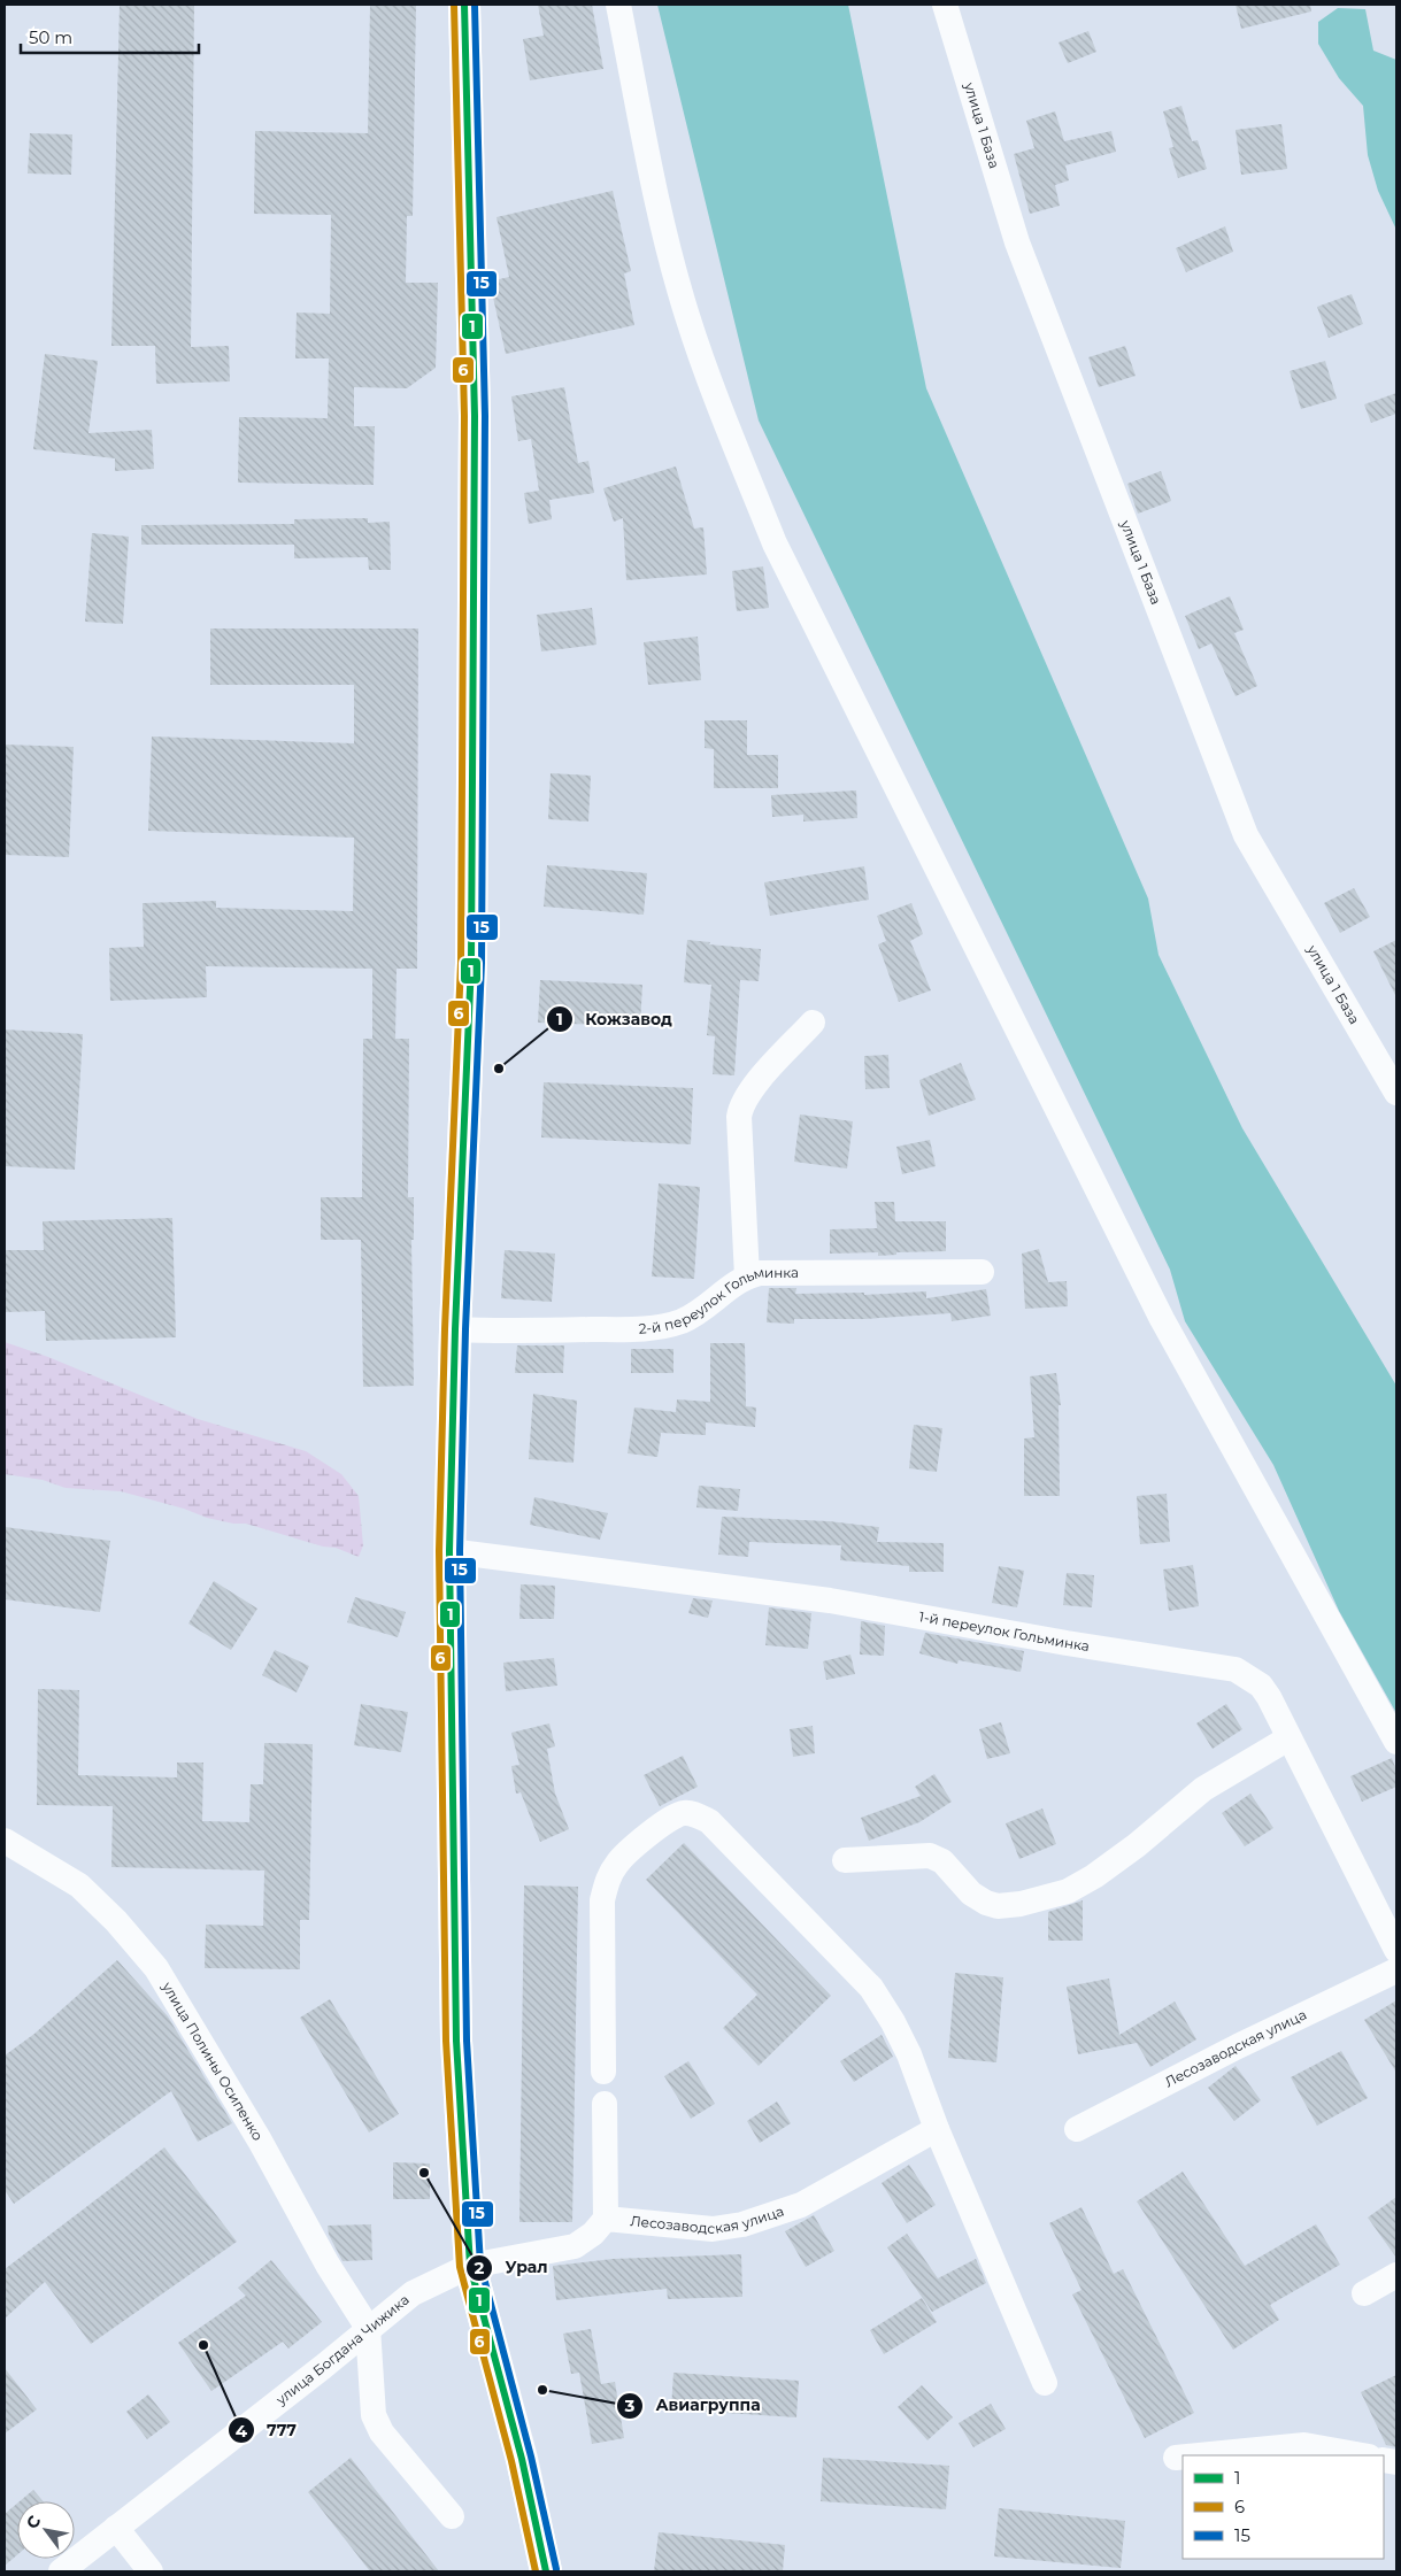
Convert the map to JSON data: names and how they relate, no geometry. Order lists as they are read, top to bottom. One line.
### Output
{"streets":{"street":["улица 1 База","2-й переулок Гольминка","1-й переулок Гольминка","Лесозаводская улица","улица Полины Осипенко","улица Богдана Чижика"]},"crossings":[["улица Полины Осипенко","улица Богдана Чижика"]],"places":["Кожзавод","Урал","777","Авиагруппа"],"lines":["transit line 1","transit line 6","transit line 15"],"legend":["1","6","15"],"scale_bar":"50 m","north":"top left"}
